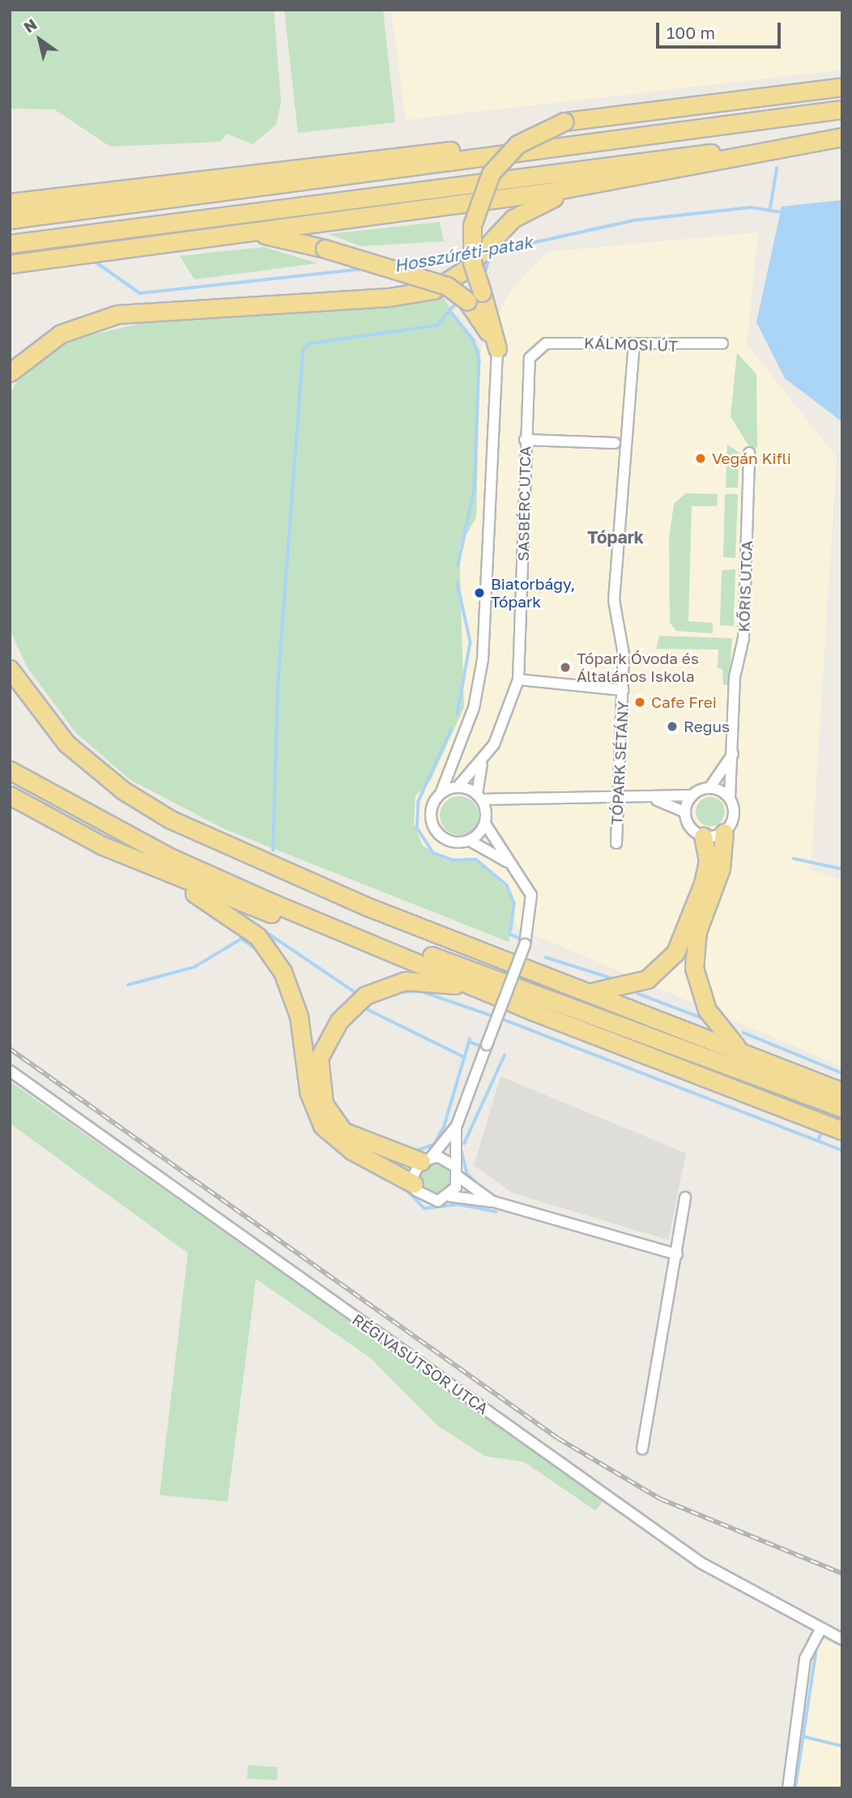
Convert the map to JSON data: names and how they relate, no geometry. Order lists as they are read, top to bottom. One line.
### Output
{"streets":{"street":["KÁLMOSI ÚT","SASBÉRC UTCA","KŐRIS UTCA","TÓPARK SÉTÁNY","RÉGIVASÚTSOR UTCA"]},"crossings":[["KÁLMOSI ÚT","SASBÉRC UTCA"],["KÁLMOSI ÚT","TÓPARK SÉTÁNY"]],"districts":["Tópark"],"water":["Hosszúréti-patak"],"places":["Vegán Kifli","Biatorbágy, Tópark","Tópark Óvoda és Általános Iskola","Cafe Frei","Regus"],"scale_bar":"100 m","north":"top left"}
